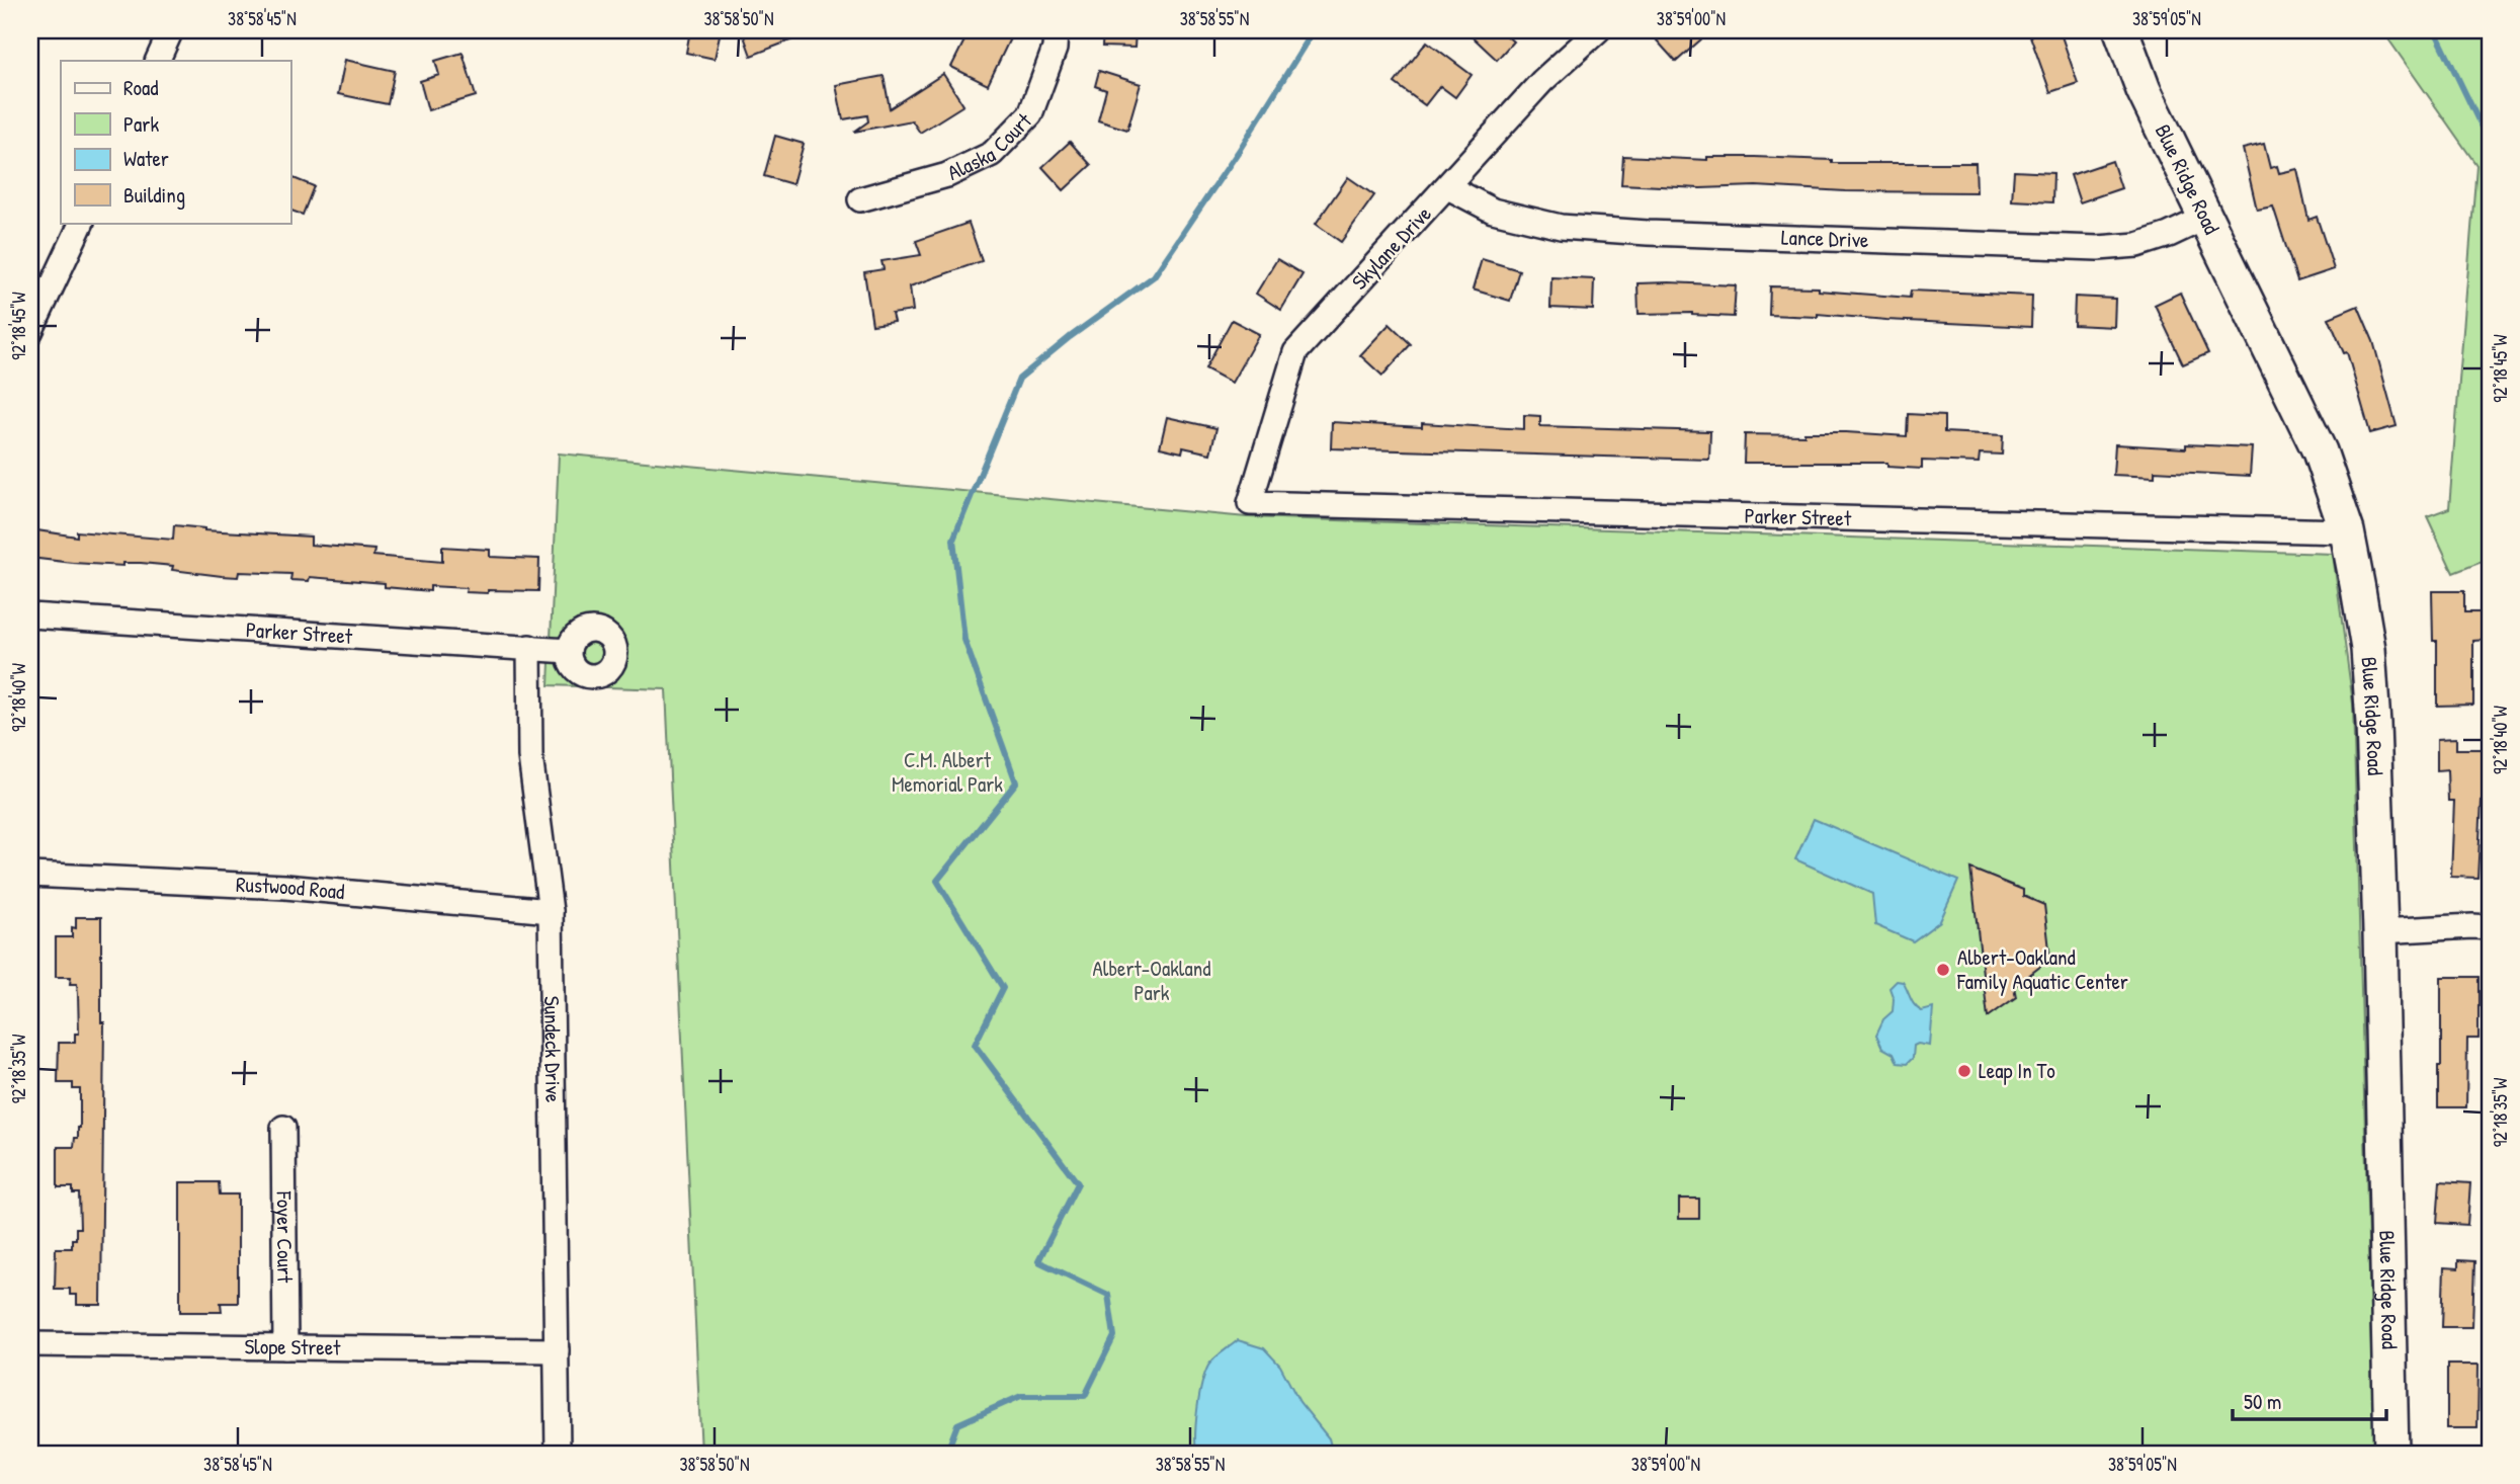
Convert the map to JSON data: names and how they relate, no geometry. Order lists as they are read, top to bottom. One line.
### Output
{"streets":{"street":["Alaska Court","Blue Ridge Road","Lance Drive","Skylane Drive","Parker Street","Rustwood Road","Sundeck Drive","Foyer Court","Slope Street"]},"crossings":[["Blue Ridge Road","Lance Drive"],["Blue Ridge Road","Parker Street"],["Lance Drive","Skylane Drive"],["Skylane Drive","Parker Street"],["Parker Street","Sundeck Drive"],["Rustwood Road","Sundeck Drive"],["Sundeck Drive","Slope Street"],["Foyer Court","Slope Street"]],"parks":["C.M. Albert Memorial Park","Albert-Oakland Park"],"places":["Albert-Oakland Family Aquatic Center","Leap In To"],"legend":["Road","Park","Water","Building"],"scale_bar":"50 m","coordinates":["38°58'45\"N","38°58'50\"N","38°58'55\"N","38°59'00\"N","38°59'05\"N","92°18'45\"W","92°18'40\"W","92°18'35\"W"]}
